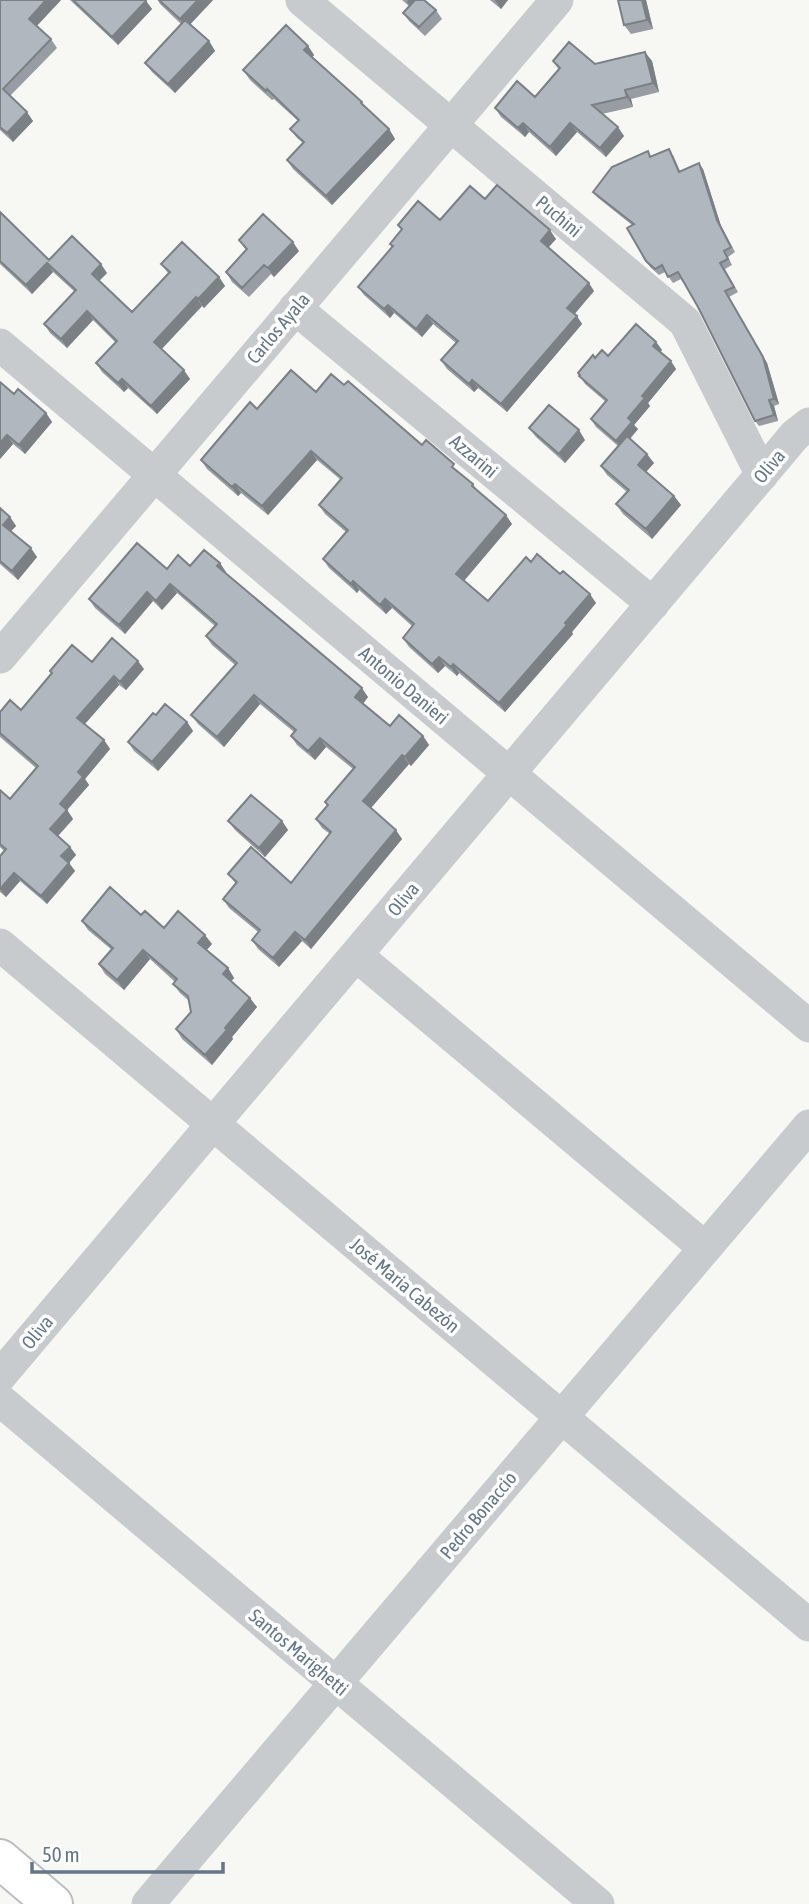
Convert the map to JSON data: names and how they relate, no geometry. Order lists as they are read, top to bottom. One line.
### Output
{"streets":{"street":["Puchini","Carlos Ayala","Azzarini","Oliva","Antonio Danieri","José Maria Cabezón","Pedro Bonaccio","Santos Marighetti"]},"crossings":[["Puchini","Carlos Ayala"],["Puchini","Oliva"],["Carlos Ayala","Azzarini"],["Carlos Ayala","Antonio Danieri"],["Azzarini","Oliva"],["Oliva","Antonio Danieri"],["Oliva","José Maria Cabezón"],["José Maria Cabezón","Pedro Bonaccio"],["Pedro Bonaccio","Santos Marighetti"]],"scale_bar":"50 m"}
